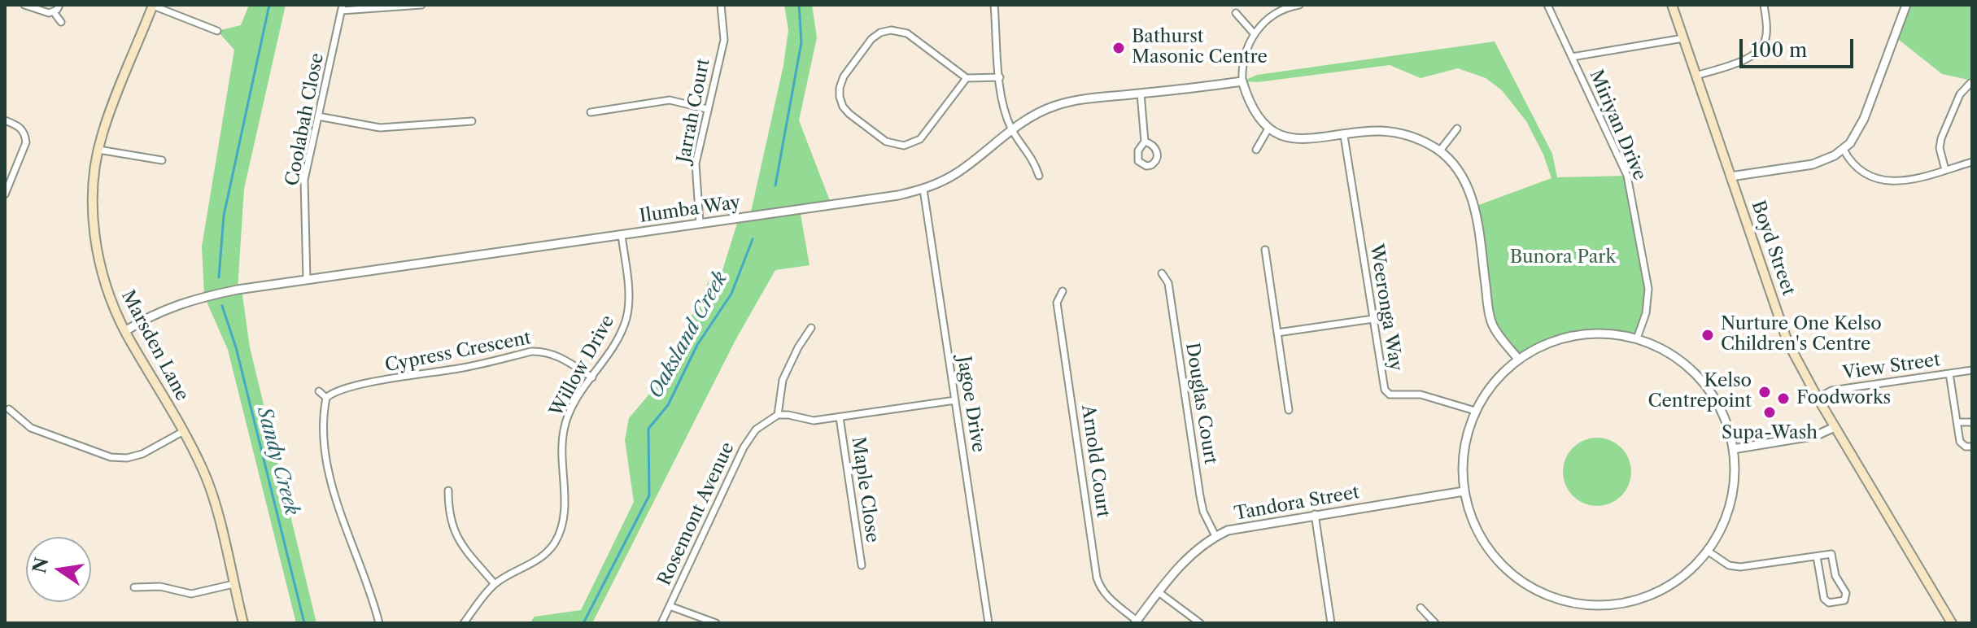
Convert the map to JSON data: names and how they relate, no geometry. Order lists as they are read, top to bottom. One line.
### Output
{"streets":{"main road":["Boyd Street","Marsden Lane"],"street":["Jarrah Court","Coolabah Close","Miriyan Drive","Ilumba Way","Weeronga Way","Cypress Crescent","Willow Drive","View Street","Douglas Court","Jagoe Drive","Arnold Court","Maple Close","Tandora Street","Rosemont Avenue"]},"crossings":[["Jarrah Court","Ilumba Way"],["Coolabah Close","Ilumba Way"],["Ilumba Way","Marsden Lane"],["Ilumba Way","Willow Drive"],["Ilumba Way","Jagoe Drive"],["Boyd Street","View Street"],["Cypress Crescent","Willow Drive"],["Douglas Court","Tandora Street"],["Arnold Court","Tandora Street"]],"water":["Oaksland Creek","Sandy Creek"],"parks":["Bunora Park"],"places":["Bathurst Masonic Centre","Nurture One Kelso Children's Centre","Kelso Centrepoint","Foodworks","Supa-Wash"],"scale_bar":"100 m","north":"left"}
